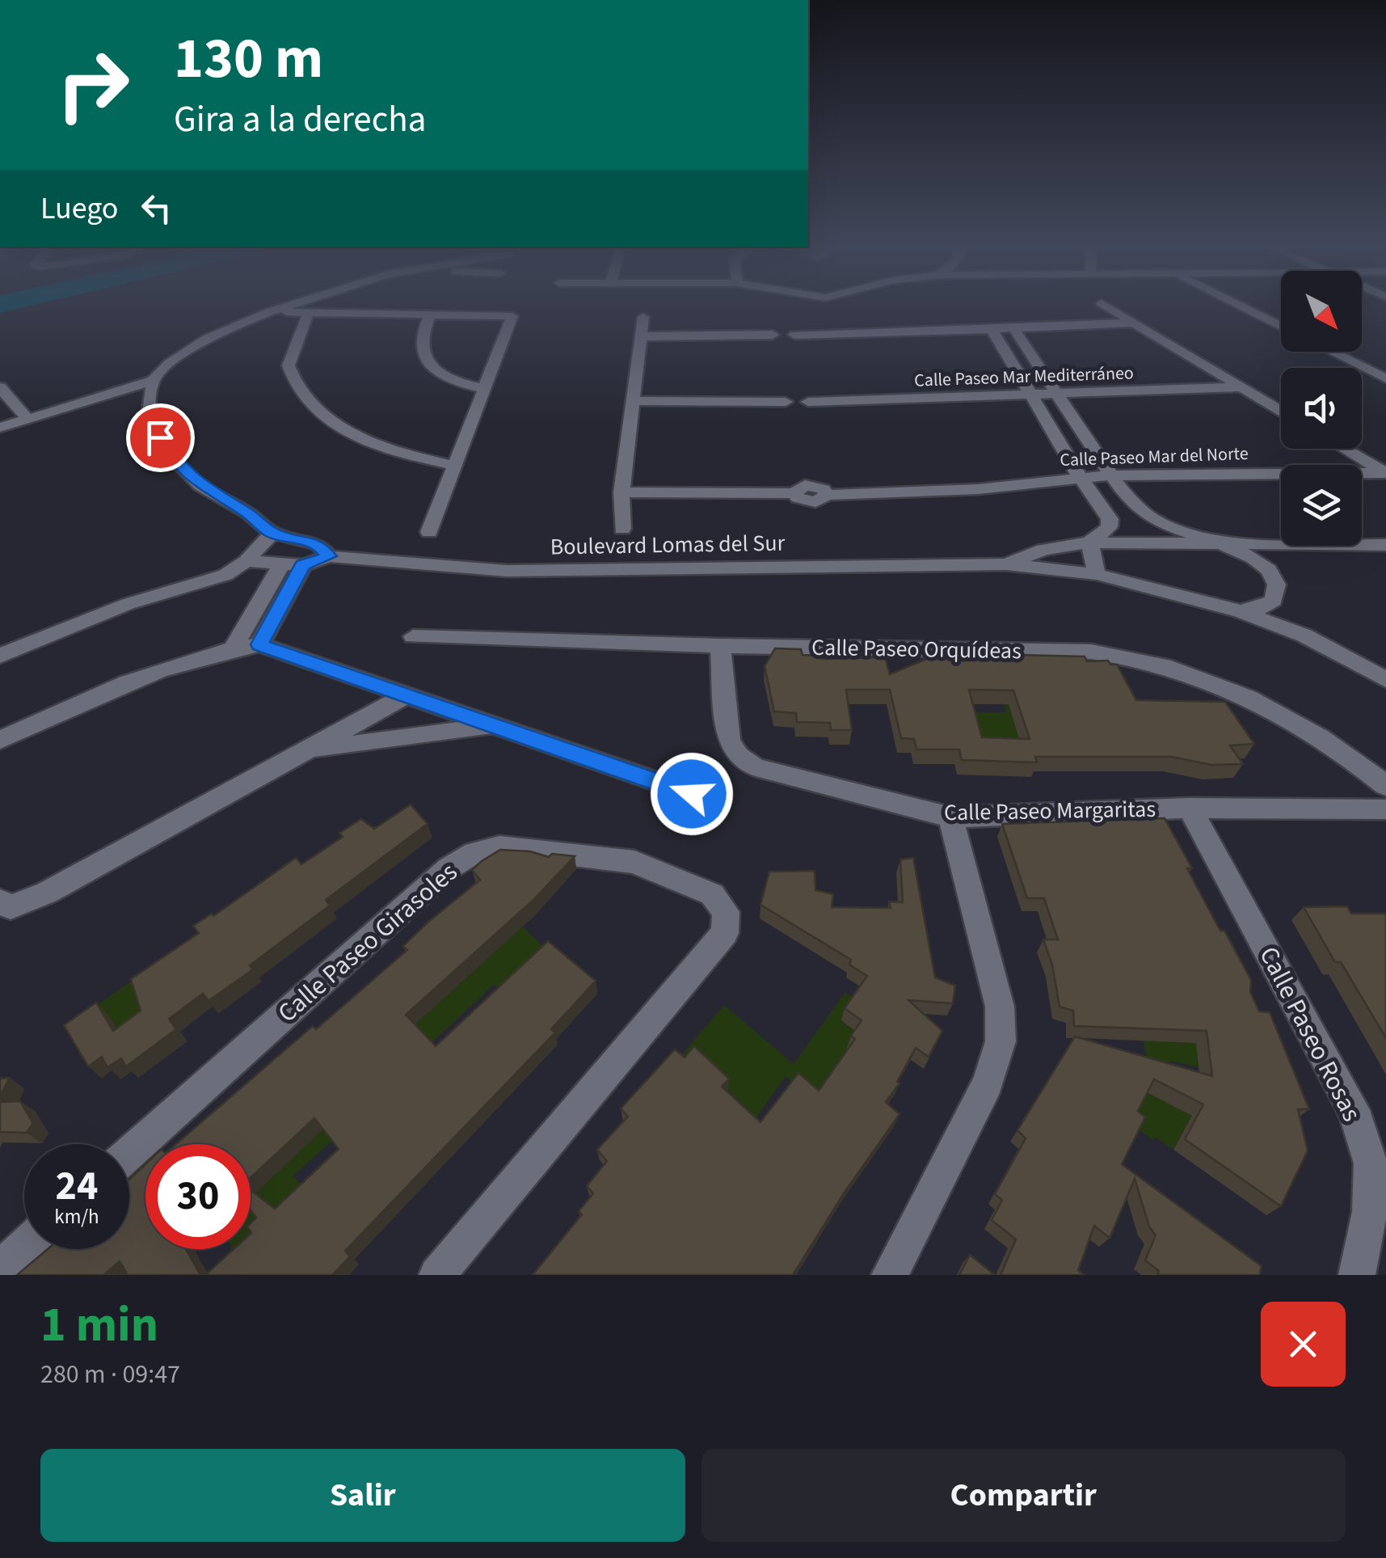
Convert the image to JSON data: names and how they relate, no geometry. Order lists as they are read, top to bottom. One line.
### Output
{"streets":{"street":["Calle Paseo Mar Mediterráneo","Calle Paseo Mar del Norte","Boulevard Lomas del Sur","Calle Paseo Orquídeas","Calle Paseo Margaritas","Calle Paseo Girasoles","Calle Paseo Rosas"]},"crossings":[["Calle Paseo Orquídeas","Calle Paseo Margaritas"],["Calle Paseo Margaritas","Calle Paseo Rosas"]],"north":"bottom right","page":{"turn":["130 m","Gira a la derecha"],"then":"Luego","speed":"24 km/h","limit":"30","heading":["1 min","280 m · 09:47"],"buttons":["Salir","Compartir"]}}
